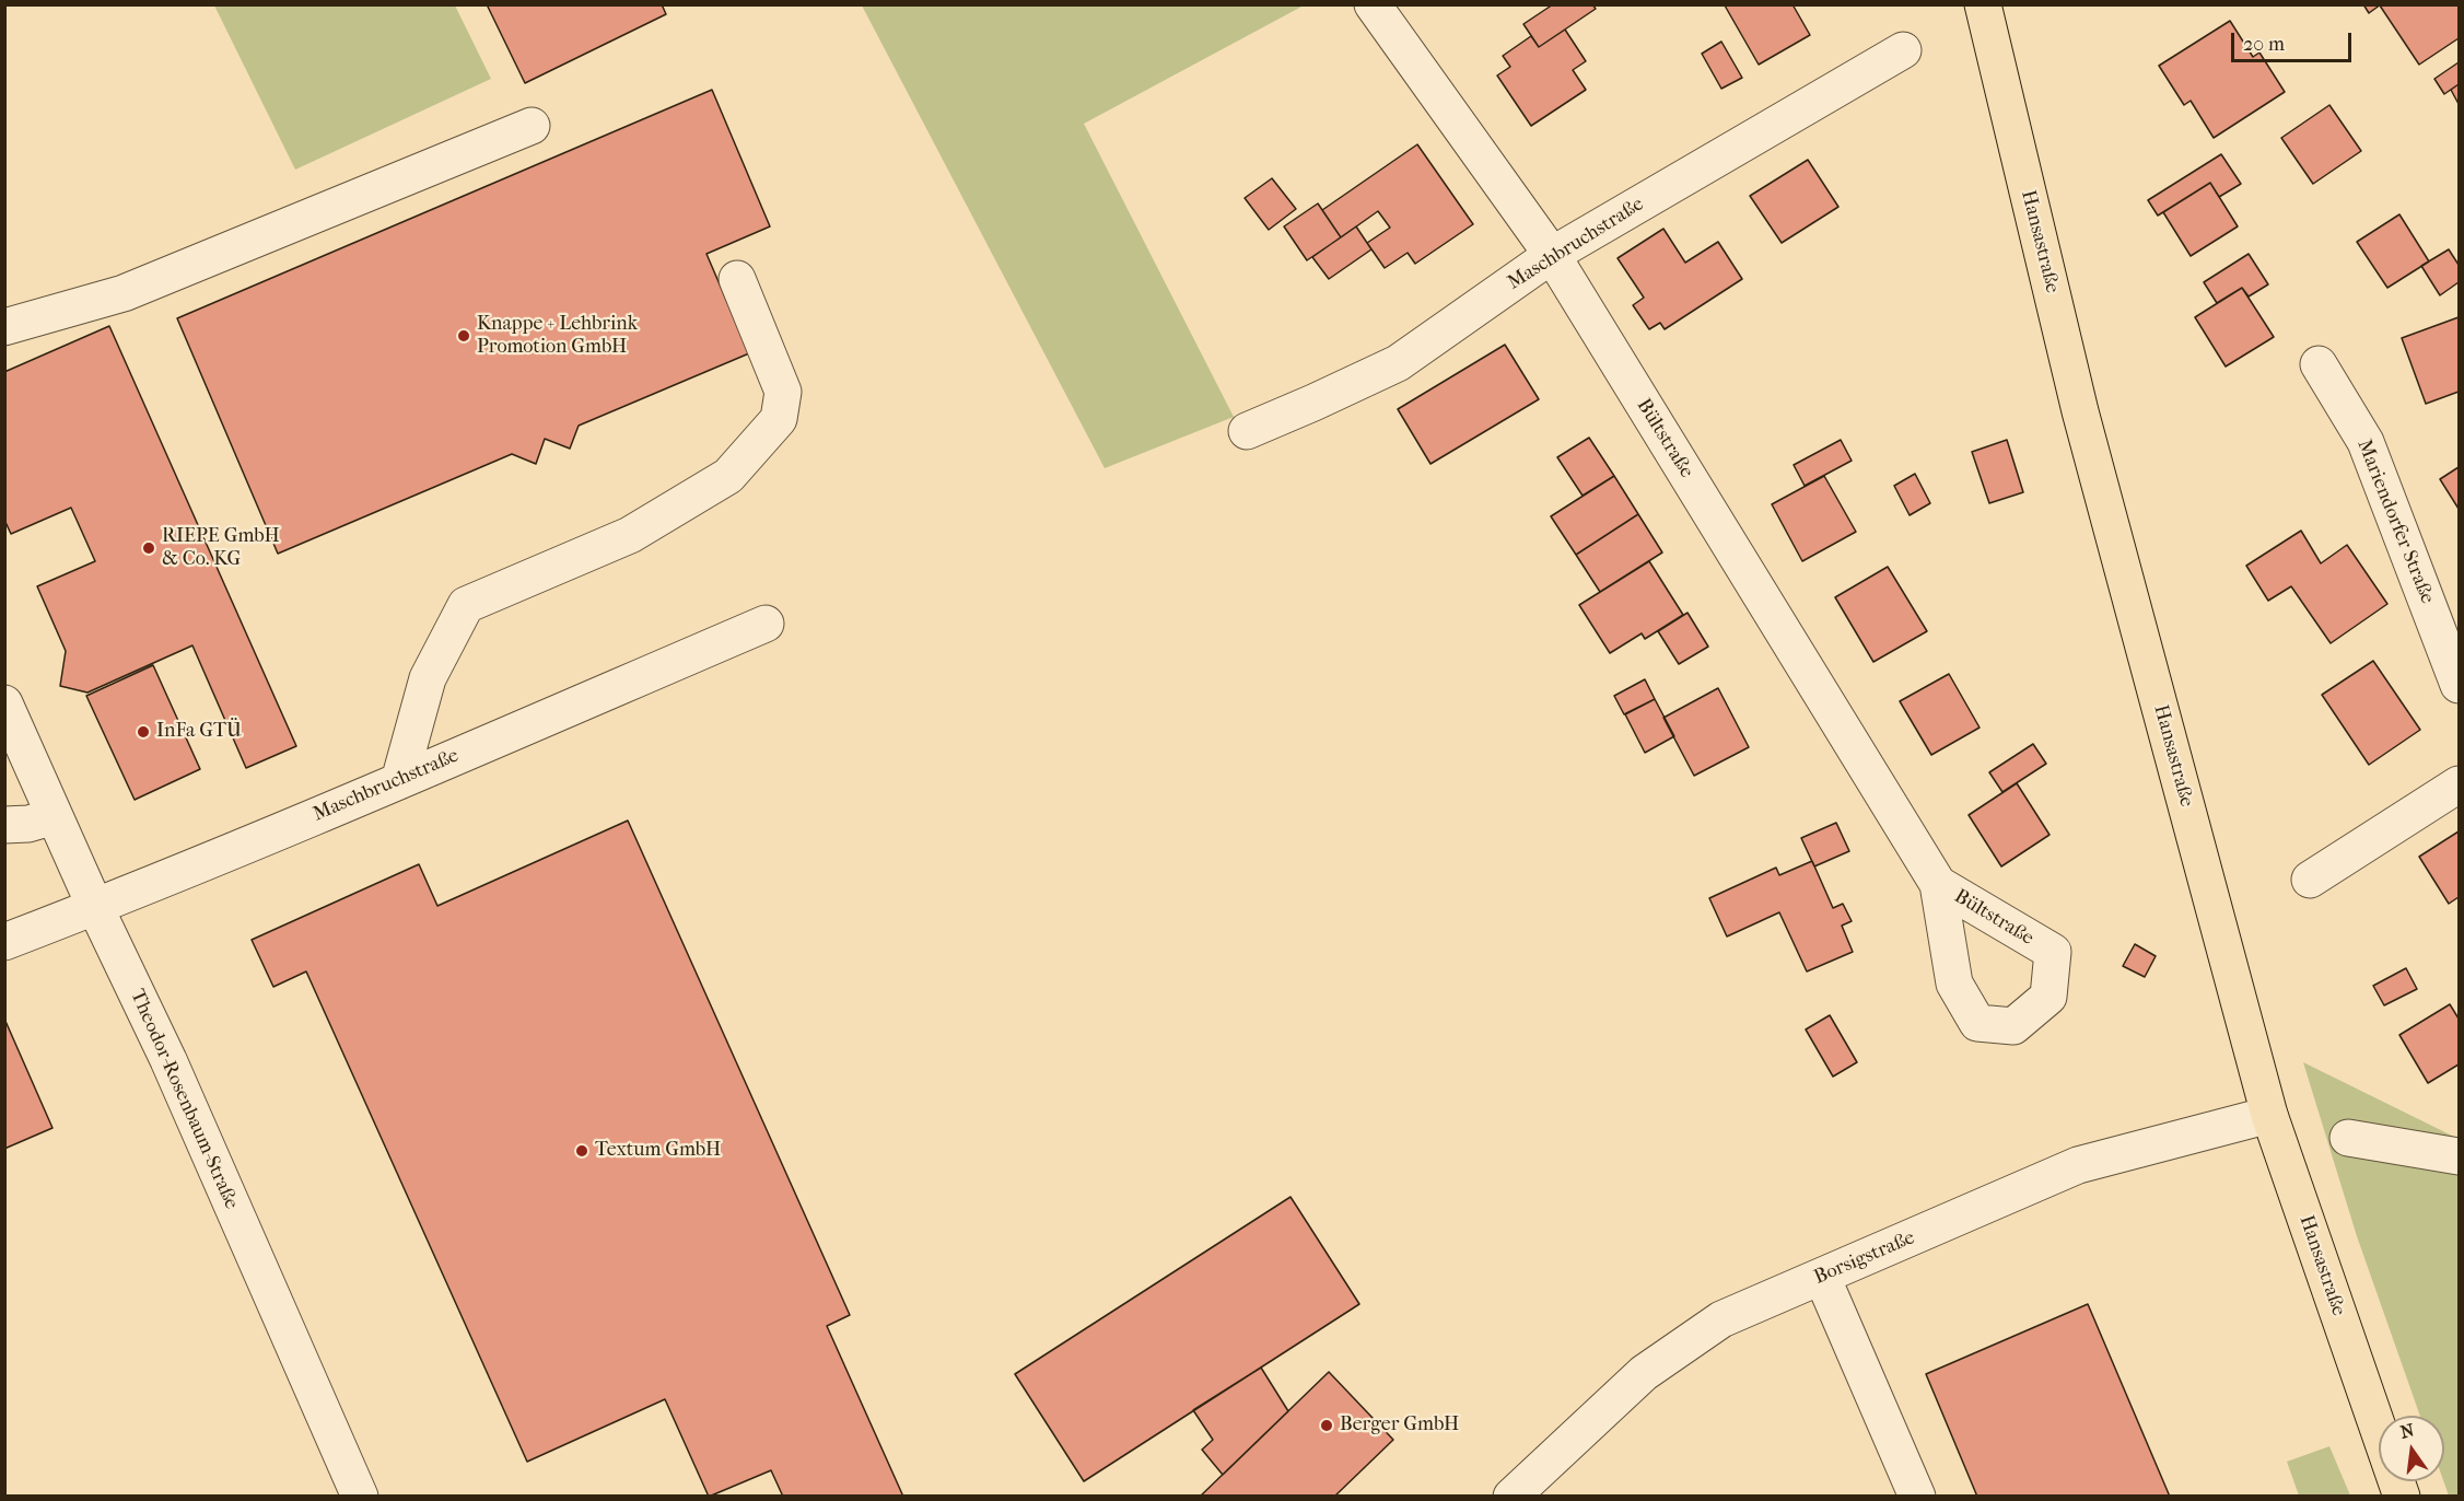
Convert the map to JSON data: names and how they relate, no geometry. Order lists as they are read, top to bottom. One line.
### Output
{"streets":{"main road":["Hansastraße"],"street":["Maschbruchstraße","Bültstraße","Mariendorfer Straße","Theodor-Rosenbaum-Straße","Borsigstraße"]},"crossings":[["Hansastraße","Borsigstraße"],["Maschbruchstraße","Bültstraße"],["Maschbruchstraße","Theodor-Rosenbaum-Straße"]],"places":["Knappe + Lehbrink Promotion GmbH","RIEPE GmbH & Co. KG","InFa GTÜ","Textum GmbH","Berger GmbH"],"scale_bar":"20 m","north":"top"}
